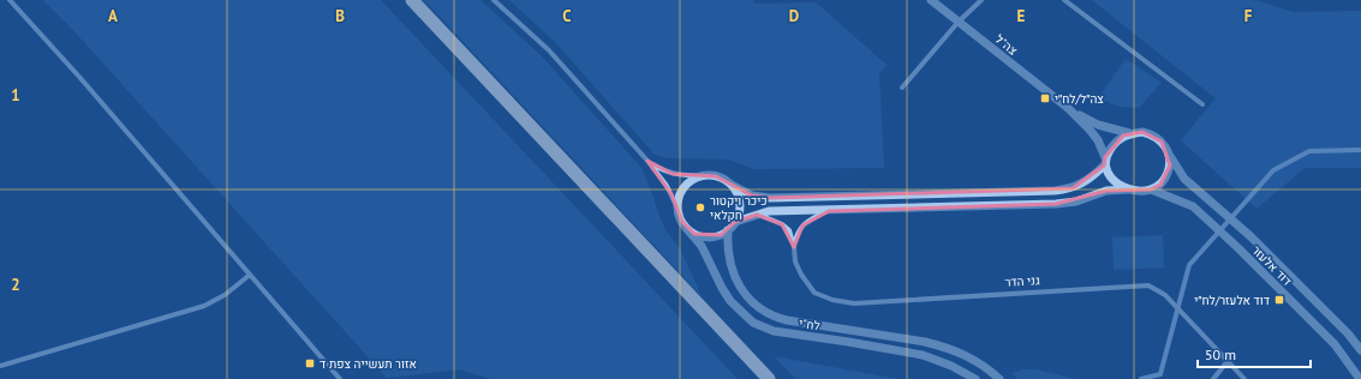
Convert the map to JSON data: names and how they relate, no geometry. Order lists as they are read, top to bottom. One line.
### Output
{"streets":{"street":["צה\"ל","דוד אלעזר","גני הדר","לח\"י"]},"crossings":[["צה\"ל","דוד אלעזר"]],"places":{"transit":["צה״ל/לח״י","דוד אלעזר/לח״י","אזור תעשייה צפת ד"],"other":["כיכר ויקטור חקלאי"]},"scale_bar":"50 m","grid":{"columns":["A","B","C","D","E","F"],"rows":["1","2"]}}
